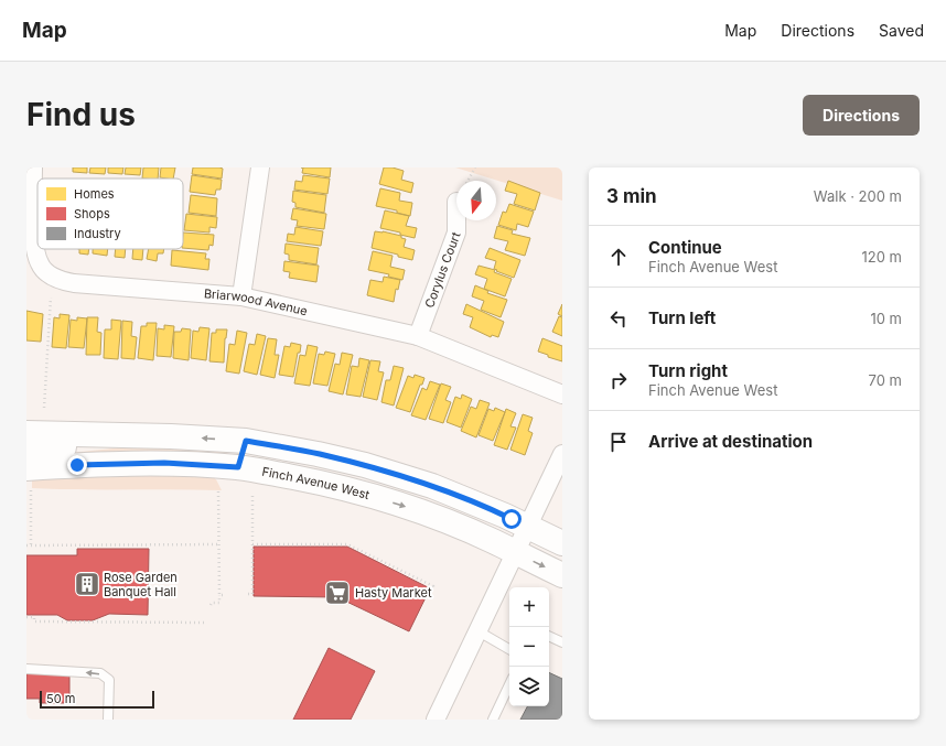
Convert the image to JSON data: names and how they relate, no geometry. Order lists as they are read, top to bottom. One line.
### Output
{"streets":{"main road":["Finch Avenue West"],"street":["Corylus Court","Briarwood Avenue"]},"crossings":[["Corylus Court","Briarwood Avenue"]],"places":{"building":["Rose Garden Banquet Hall"],"supermarket":["Hasty Market"]},"legend":["Homes","Shops","Industry"],"scale_bar":"50 m","north":"bottom","page":{"header":"Map","nav":["Map","Directions","Saved"],"buttons":"Directions","title":"Find us","heading":["3 min","Walk · 200 m"],"list":[["Continue","Finch Avenue West","120 m"],["Turn left","10 m"],["Turn right","Finch Avenue West","70 m"],"Arrive at destination"],"map_buttons":["+","−"],"scale":"50 m"}}
